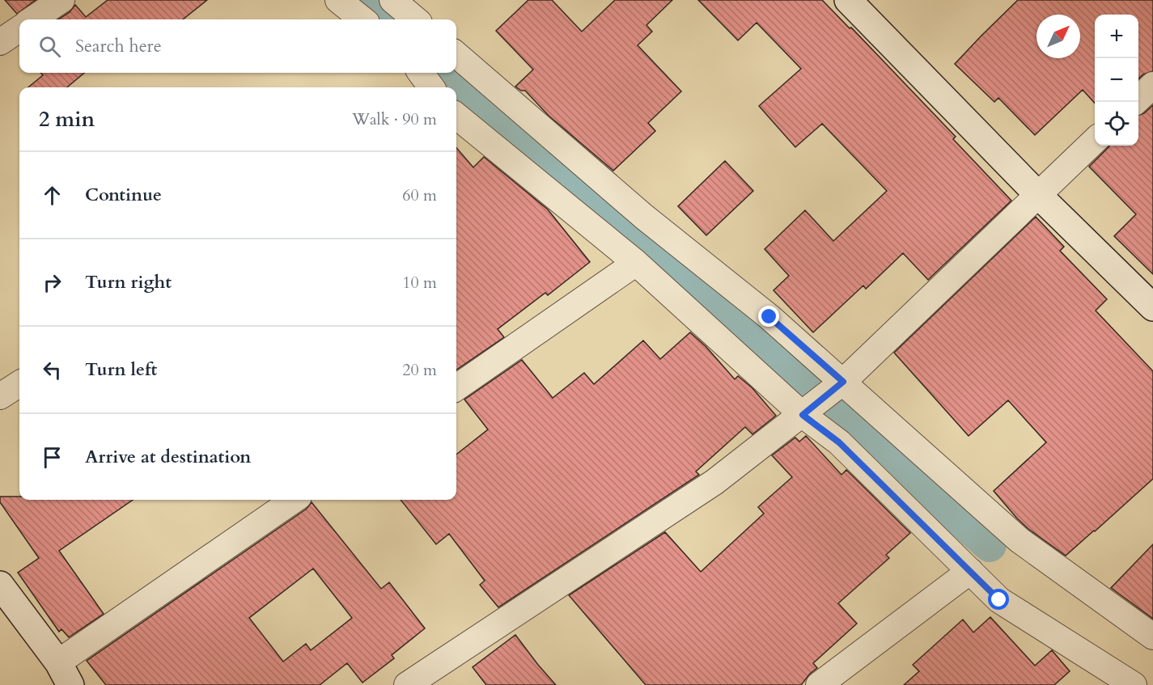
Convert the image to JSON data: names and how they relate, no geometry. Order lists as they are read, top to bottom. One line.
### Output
{"north":"top right","page":{"map_buttons":["+","−"],"search":"Search here","heading":["2 min","Walk · 90 m"],"list":[["Continue","60 m"],["Turn right","10 m"],["Turn left","20 m"],"Arrive at destination"]}}
